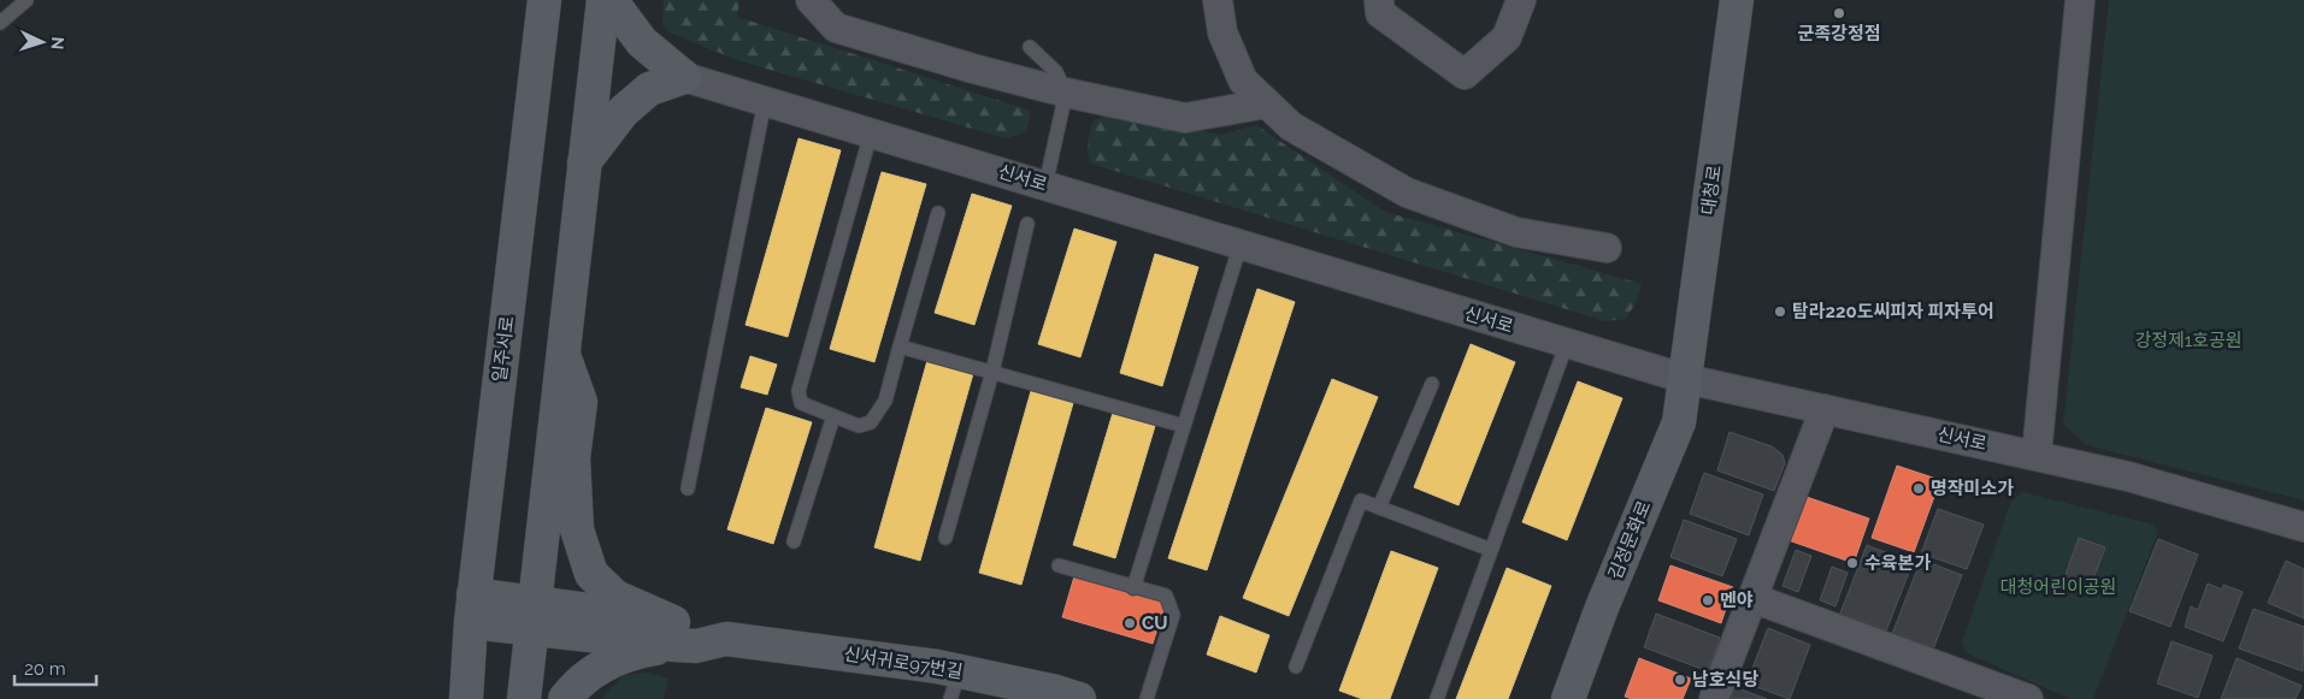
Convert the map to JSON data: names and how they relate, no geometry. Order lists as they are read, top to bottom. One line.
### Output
{"streets":{"main road":["대청로","일주서로","김정문화로","신서귀로97번길"],"street":["신서로"]},"crossings":[["신서로","대청로"],["신서로","김정문화로"],["대청로","김정문화로"],["일주서로","신서귀로97번길"]],"parks":["강정제1호공원","대청어린이공원"],"places":["군족강정점","탐라220도씨피자 피자투어","명작미소가","수육본가","멘야","CU","남호식당"],"scale_bar":"20 m","north":"right"}
